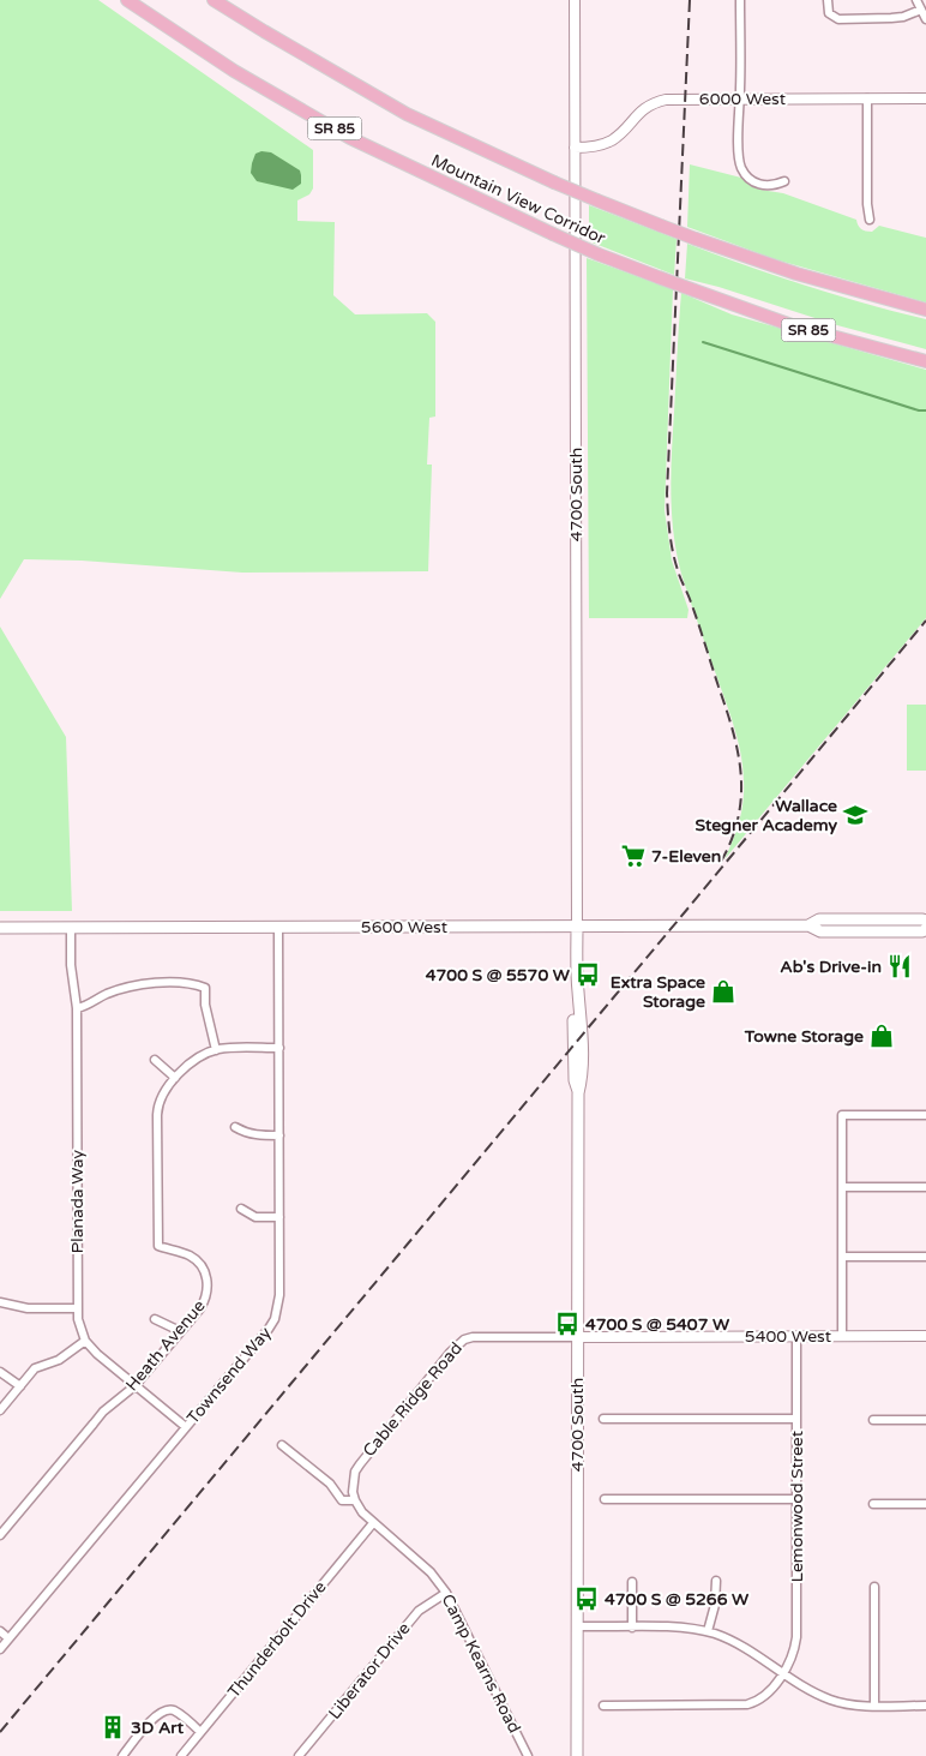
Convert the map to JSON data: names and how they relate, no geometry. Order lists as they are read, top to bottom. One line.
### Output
{"streets":{"highway":["SR 85","Mountain View Corridor"],"main road":["4700 South","5600 West"],"street":["6000 West","Planada Way","5400 West","Heath Avenue","Townsend Way","Cable Ridge Road","Lemonwood Street","Thunderbolt Drive","Camp Kearns Road","Liberator Drive"]},"crossings":[["6000 West","4700 South"],["4700 South","5600 West"],["4700 South","5400 West"],["4700 South","Cable Ridge Road"],["5600 West","Planada Way"],["5600 West","Townsend Way"],["5400 West","Cable Ridge Road"],["5400 West","Lemonwood Street"],["Heath Avenue","Townsend Way"],["Cable Ridge Road","Camp Kearns Road"],["Thunderbolt Drive","Camp Kearns Road"],["Camp Kearns Road","Liberator Drive"]],"places":{"school or university":["Wallace Stegner Academy"],"supermarket":["7-Eleven"],"restaurant":["Ab's Drive-in"],"bus stop":["4700 S @ 5570 W","4700 S @ 5407 W","4700 S @ 5266 W"],"shop":["Extra Space Storage","Towne Storage"],"building":["3D Art"]}}
